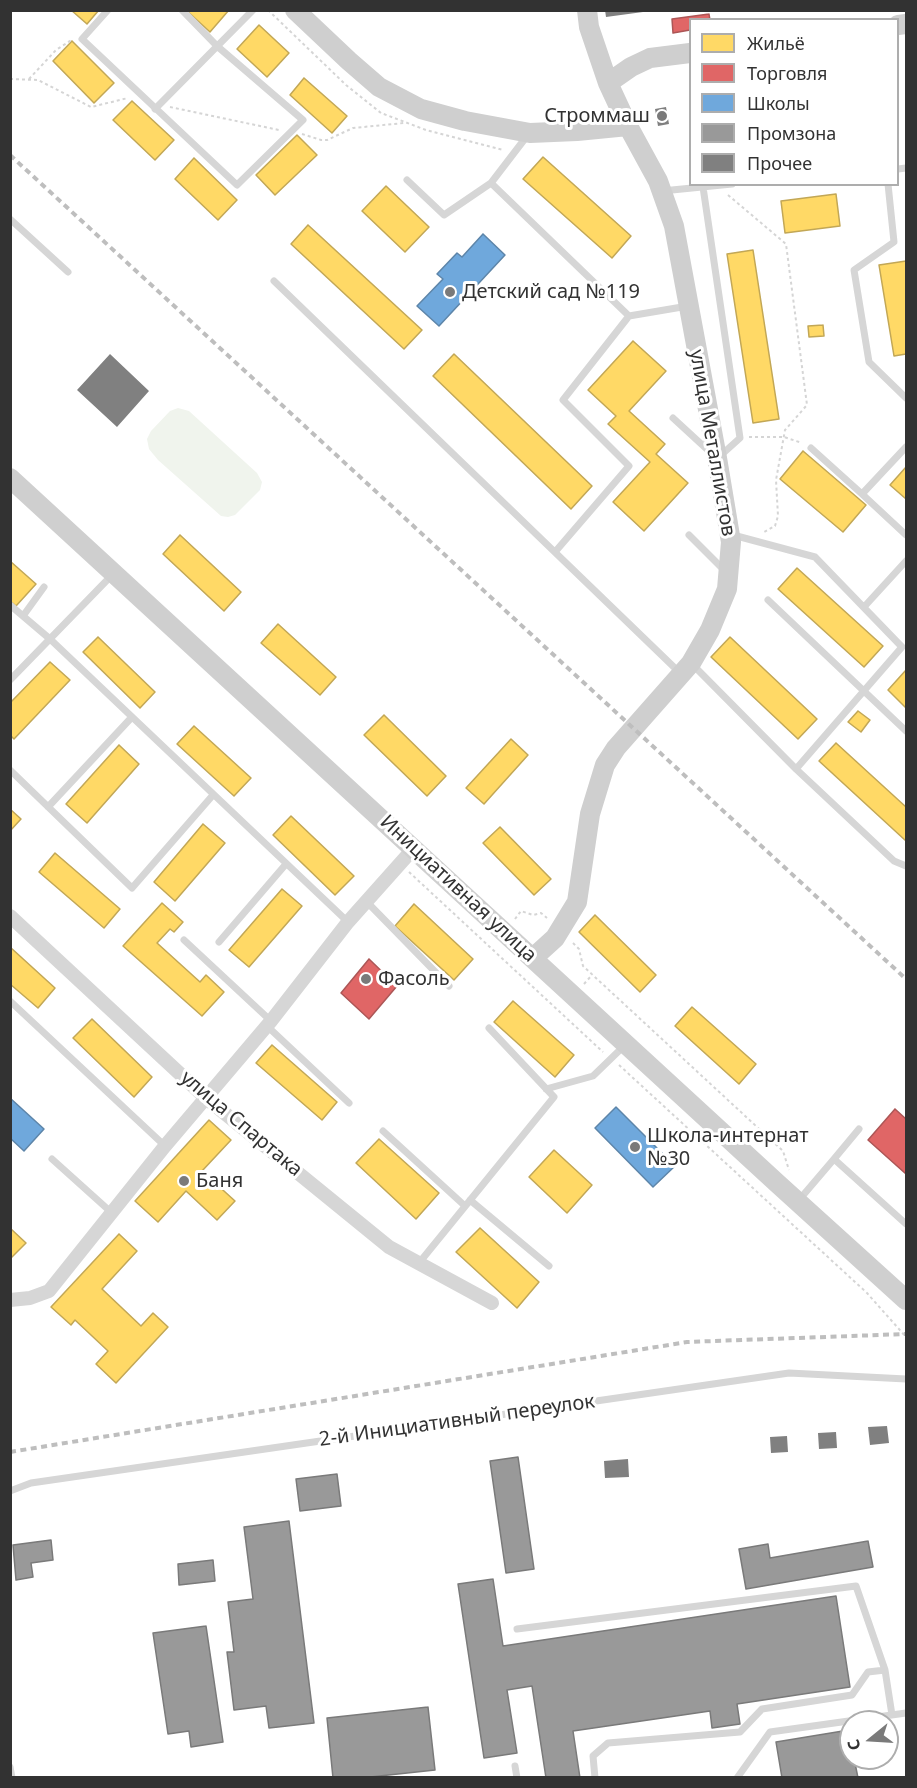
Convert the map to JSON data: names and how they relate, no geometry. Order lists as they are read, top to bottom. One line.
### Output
{"streets":{"main road":["улица Металлистов","Инициативная улица"],"street":["улица Спартака"],"lane":["2-й Инициативный переулок"]},"crossings":[["улица Металлистов","Инициативная улица"]],"places":["Строммаш","Детский сад №119","Фасоль","Школа-интернат №30","Баня"],"legend":["Жильё","Торговля","Школы","Промзона","Прочее"],"north":"left"}
